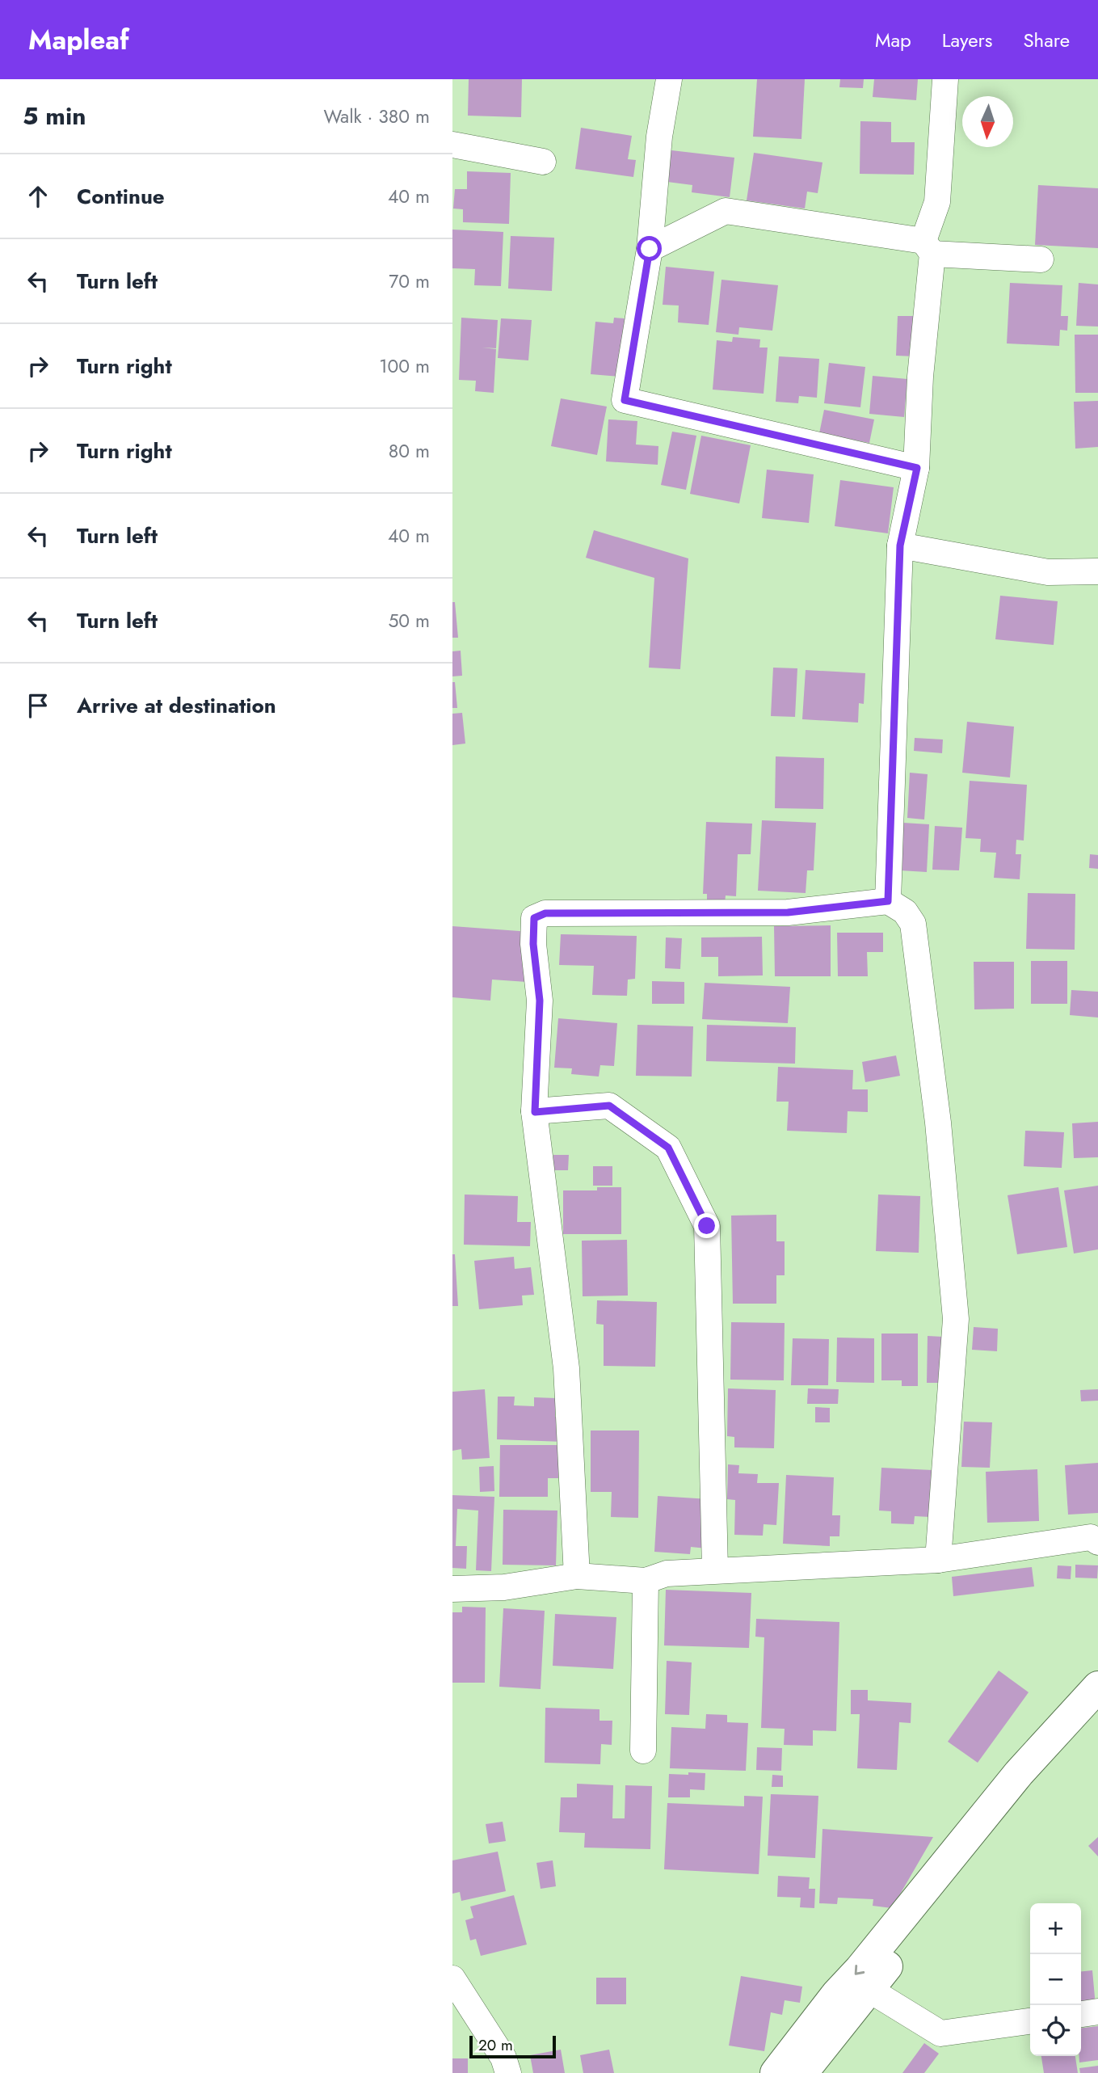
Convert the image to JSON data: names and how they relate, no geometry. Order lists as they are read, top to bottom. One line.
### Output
{"scale_bar":"20 m","north":"bottom","page":{"header":"Mapleaf","nav":["Map","Layers","Share"],"heading":["5 min","Walk · 380 m"],"list":[["Continue","40 m"],["Turn left","70 m"],["Turn right","100 m"],["Turn right","80 m"],["Turn left","40 m"],["Turn left","50 m"],"Arrive at destination"],"map_buttons":["+","−"],"scale":"20 m"}}
